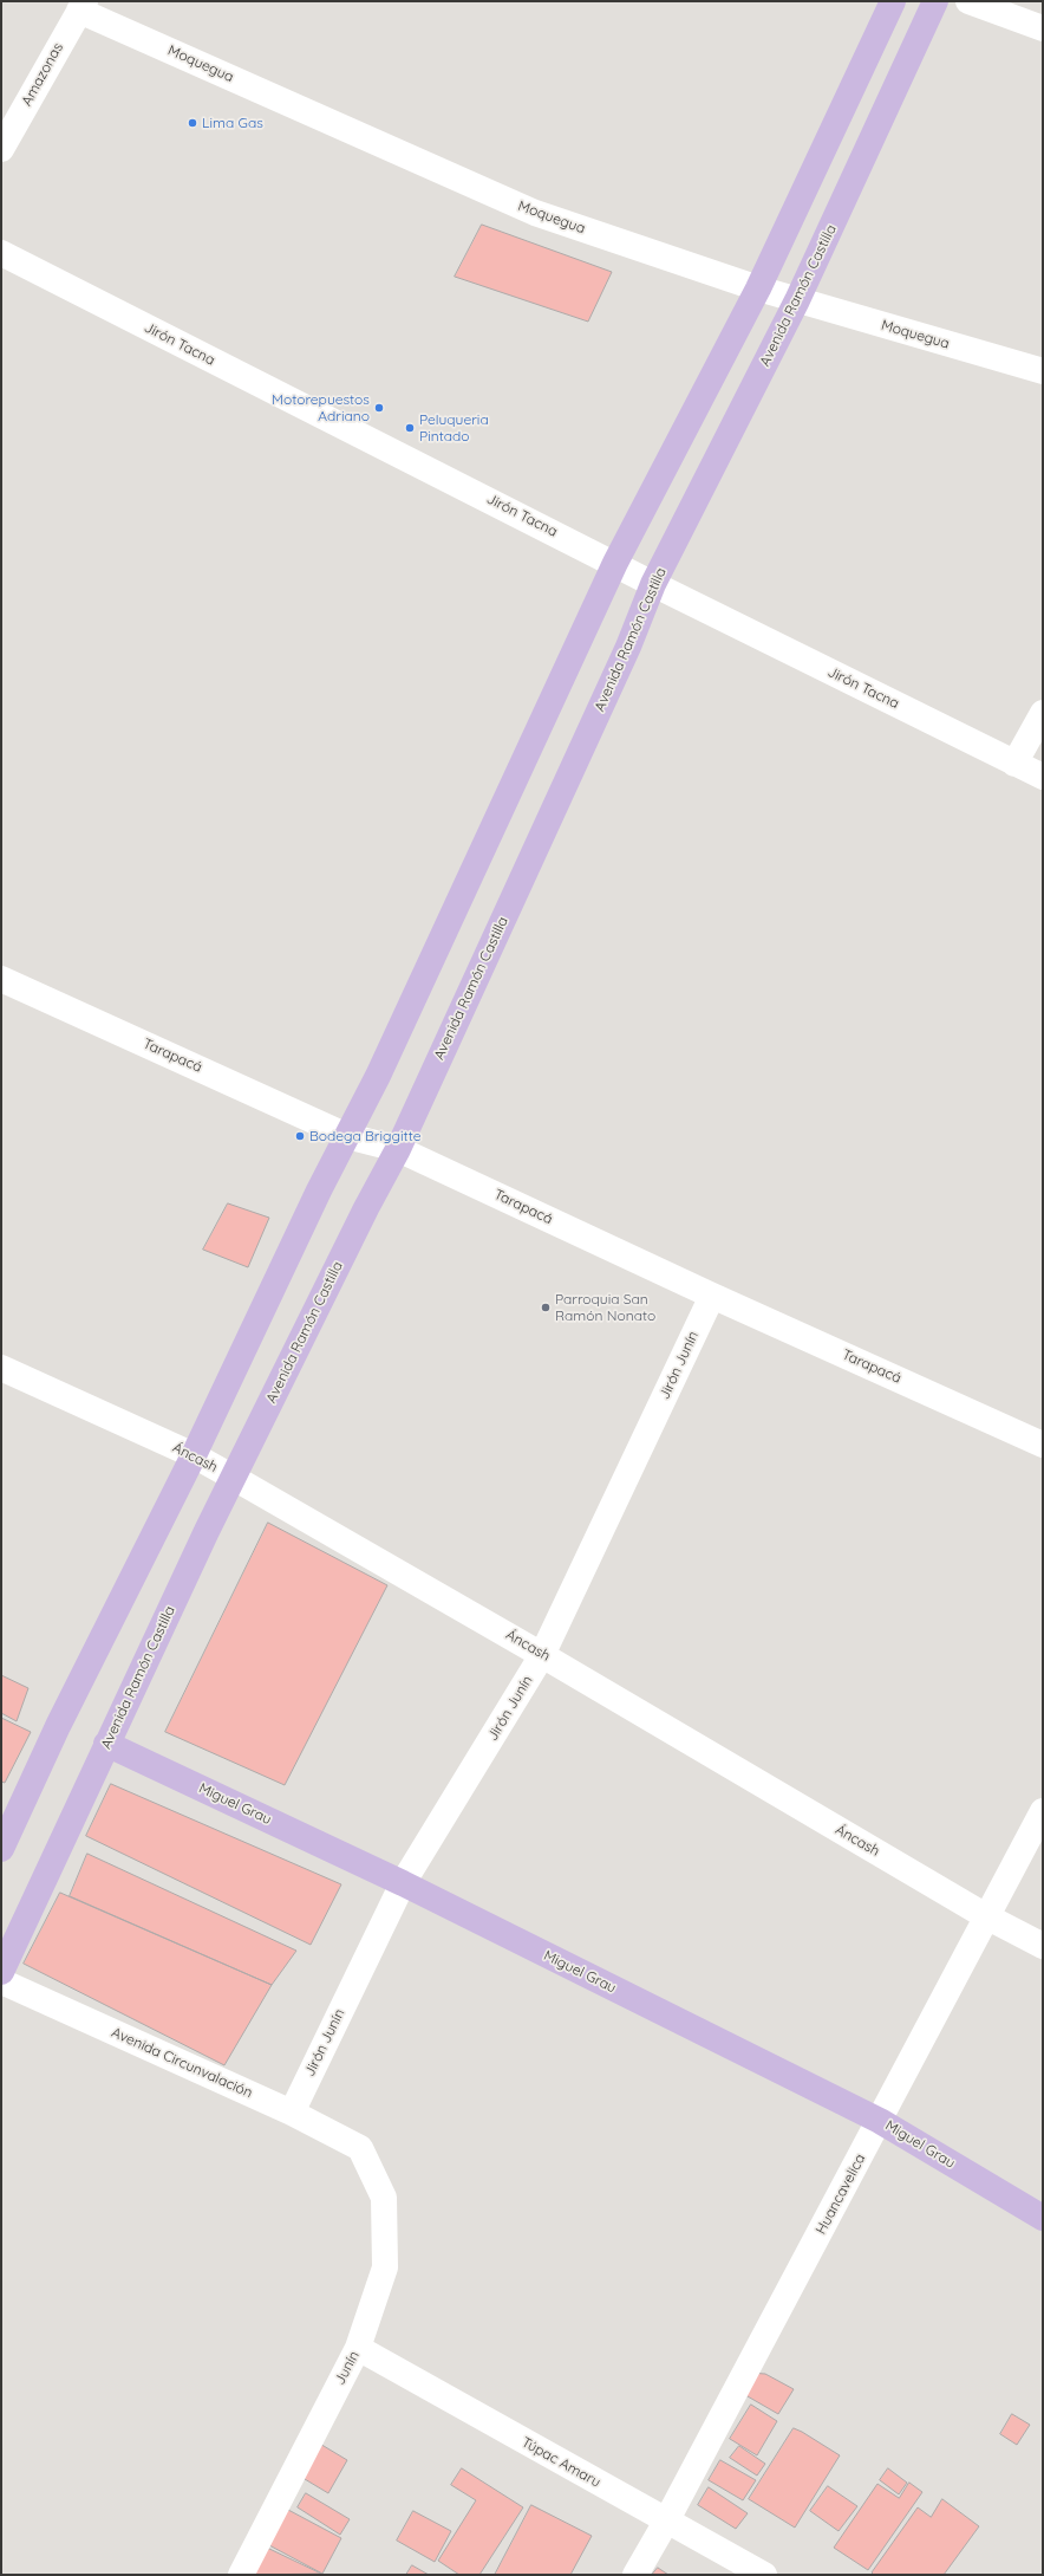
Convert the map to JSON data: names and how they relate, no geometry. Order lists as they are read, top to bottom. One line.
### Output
{"streets":{"main road":["Avenida Ramón Castilla","Miguel Grau"],"street":["Moquegua","Amazonas","Jirón Tacna","Tarapacá","Jirón Junín","Áncash","Avenida Circunvalación","Huancavelica","Junín","Túpac Amaru"]},"crossings":[["Moquegua","Amazonas"],["Moquegua","Avenida Ramón Castilla"],["Avenida Ramón Castilla","Jirón Tacna"],["Avenida Ramón Castilla","Tarapacá"],["Avenida Ramón Castilla","Áncash"],["Avenida Ramón Castilla","Miguel Grau"],["Tarapacá","Jirón Junín"],["Jirón Junín","Áncash"],["Jirón Junín","Miguel Grau"],["Jirón Junín","Avenida Circunvalación"],["Áncash","Huancavelica"],["Miguel Grau","Huancavelica"],["Avenida Circunvalación","Junín"],["Huancavelica","Túpac Amaru"],["Junín","Túpac Amaru"]],"places":["Lima Gas","Motorepuestos Adriano","Peluqueria Pintado","Bodega Briggitte","Parroquia San Ramón Nonato"]}
